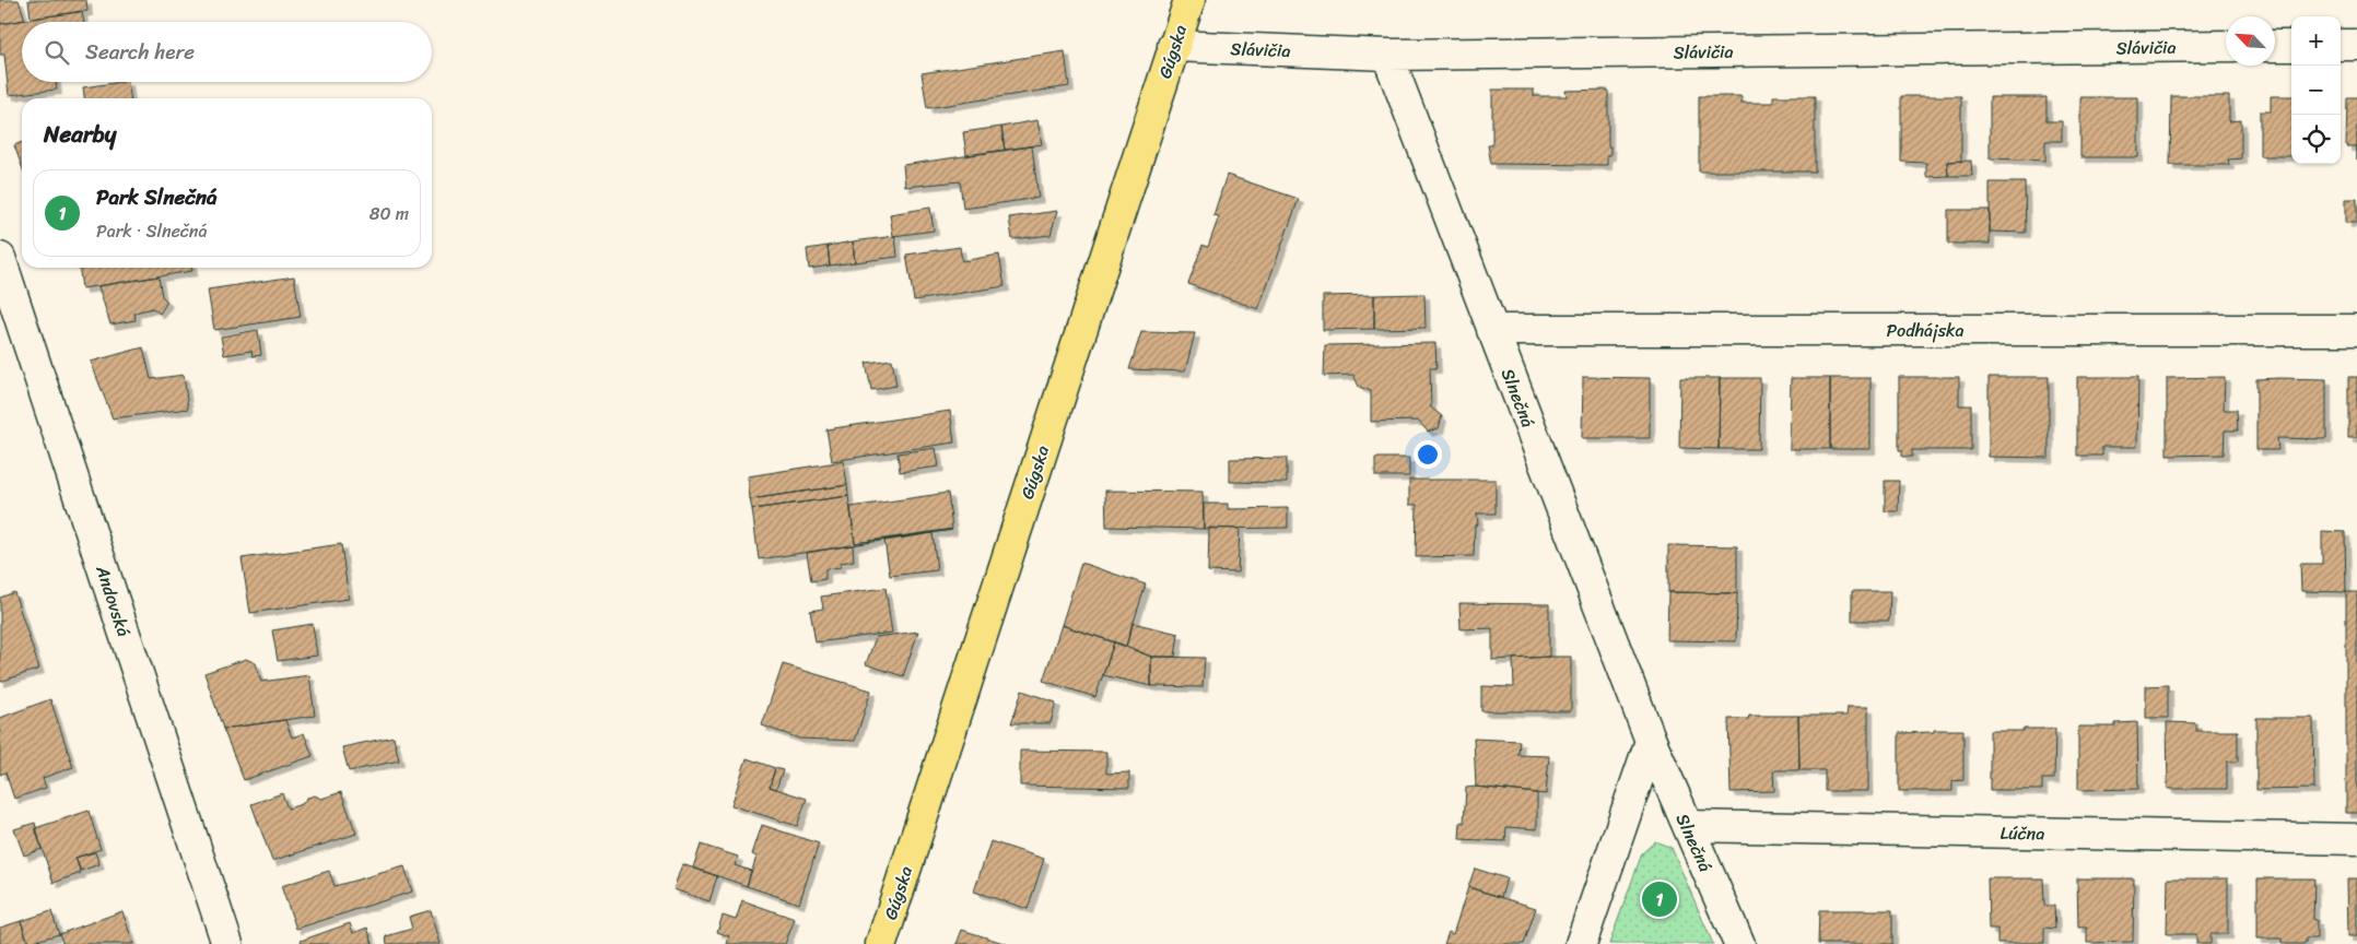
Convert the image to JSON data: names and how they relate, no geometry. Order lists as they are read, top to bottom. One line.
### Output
{"streets":{"main road":["Gúgska"],"street":["Slávičia","Podhájska","Slnečná","Andovská","Lúčna"]},"crossings":[["Slávičia","Gúgska"],["Slávičia","Slnečná"],["Podhájska","Slnečná"],["Slnečná","Lúčna"]],"north":"top left","page":{"map_buttons":["+","−"],"search":"Search here","heading":"Nearby","list":[{"mark":"1","name":"Park Slnečná","note":"Park · Slnečná","value":"80 m"}],"pins":"1"}}
